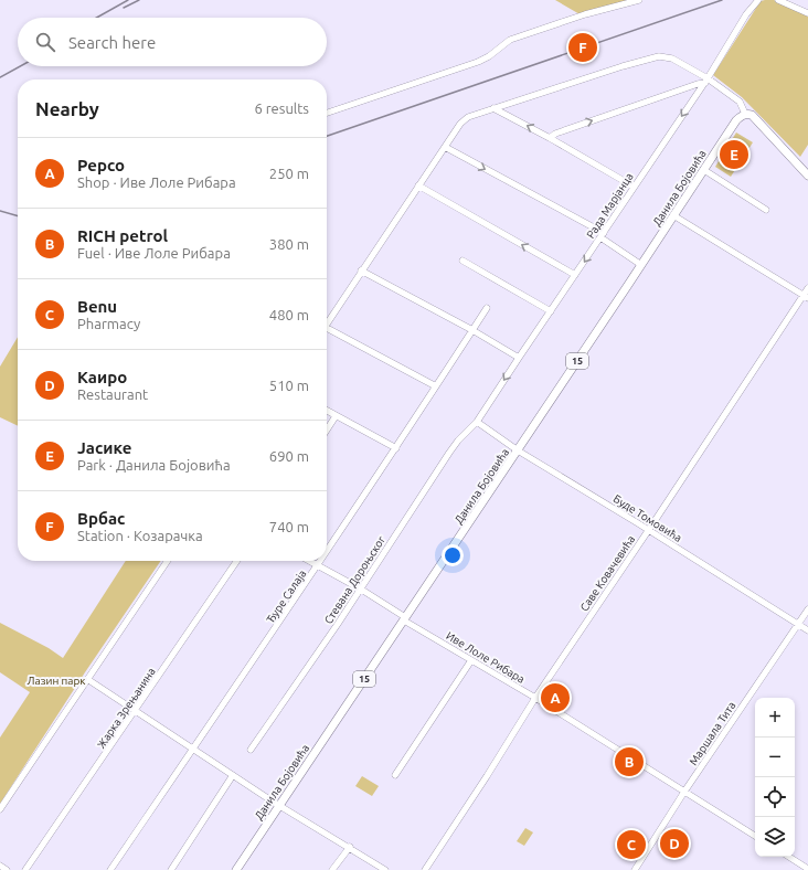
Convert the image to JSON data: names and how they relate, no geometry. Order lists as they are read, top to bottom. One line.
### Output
{"streets":{"main road":["Данила Бојовића","15"],"street":["Рада Марјанца","Буде Томовића","Саве Ковачевића","Стевана Дороњског","Ђуре Салаја","Иве Лоле Рибара","Жарка Зрењанина","Маршала Тита"]},"crossings":[["Данила Бојовића","Буде Томовића"],["Данила Бојовића","Иве Лоле Рибара"],["Рада Марјанца","Буде Томовића"],["Рада Марјанца","Стевана Дороњског"],["Буде Томовића","Саве Ковачевића"],["Буде Томовића","Стевана Дороњског"],["Буде Томовића","Маршала Тита"],["Саве Ковачевића","Иве Лоле Рибара"],["Стевана Дороњског","Иве Лоле Рибара"],["Ђуре Салаја","Иве Лоле Рибара"],["Иве Лоле Рибара","Маршала Тита"]],"one_way":["Рада Марјанца"],"parks":["Лазин парк"],"page":{"search":"Search here","pins":["F","E","A","B","D","C"],"heading":["Nearby","6 results"],"list":[{"mark":"A","name":"Pepco","note":"Shop · Иве Лоле Рибара","value":"250 m"},{"mark":"B","name":"RICH petrol","note":"Fuel · Иве Лоле Рибара","value":"380 m"},{"mark":"C","name":"Benu","note":"Pharmacy","value":"480 m"},{"mark":"D","name":"Каиро","note":"Restaurant","value":"510 m"},{"mark":"E","name":"Јасике","note":"Park · Данила Бојовића","value":"690 m"},{"mark":"F","name":"Врбас","note":"Station · Козарачка","value":"740 m"}],"map_buttons":["+","−"]}}
